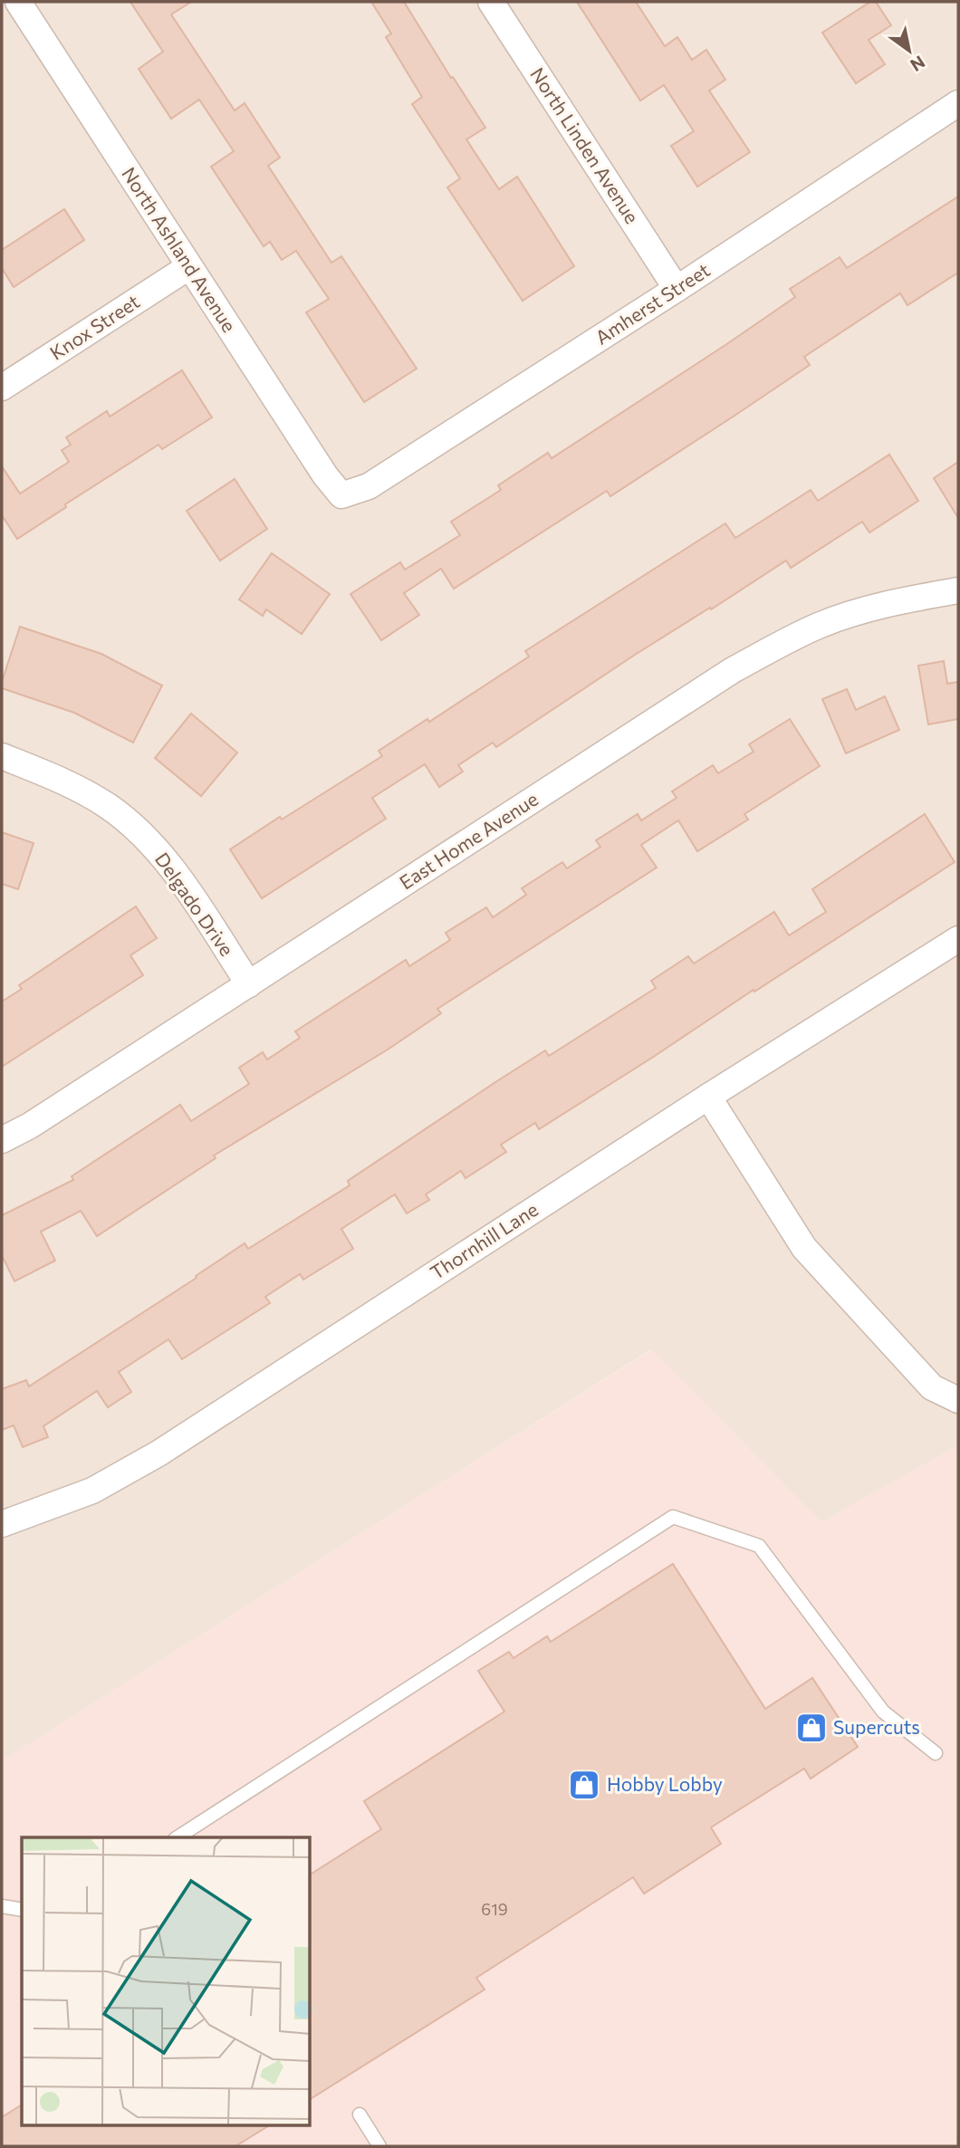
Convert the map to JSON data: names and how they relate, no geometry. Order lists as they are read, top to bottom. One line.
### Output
{"streets":{"street":["North Linden Avenue","North Ashland Avenue","Amherst Street","Knox Street","East Home Avenue","Delgado Drive","Thornhill Lane"]},"crossings":[["North Linden Avenue","Amherst Street"],["North Ashland Avenue","Amherst Street"],["North Ashland Avenue","Knox Street"],["East Home Avenue","Delgado Drive"]],"places":{"shop":["Supercuts","Hobby Lobby"]},"house_numbers":["619"],"north":"bottom right"}
